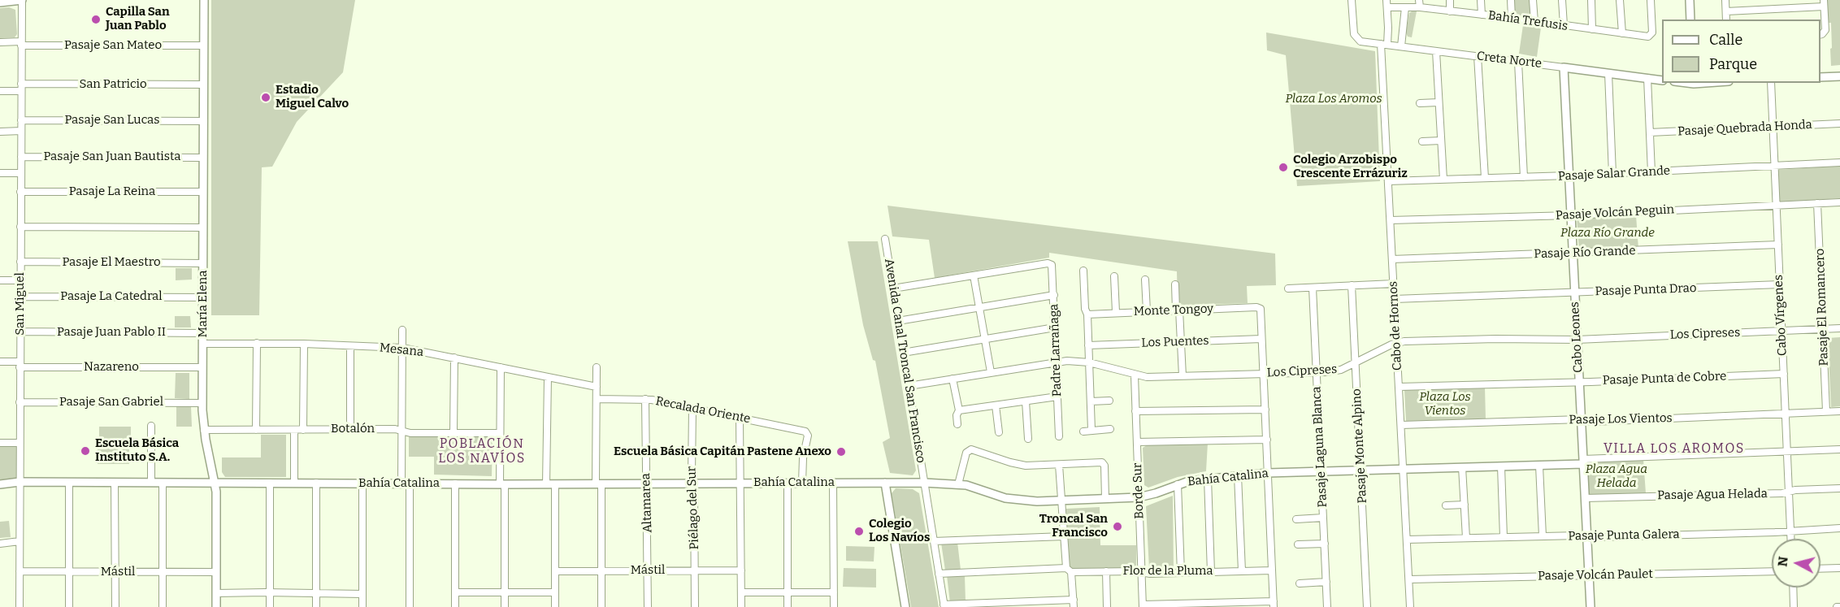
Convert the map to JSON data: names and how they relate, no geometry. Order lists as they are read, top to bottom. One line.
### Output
{"streets":{"street":["Bahía Trefusis","Pasaje San Mateo","Creta Norte","San Patricio","Pasaje San Lucas","Pasaje Quebrada Honda","Pasaje San Juan Bautista","Pasaje Salar Grande","Pasaje La Reina","Pasaje Volcán Peguin","Pasaje Río Grande","Pasaje El Maestro","Pasaje Punta Drao","Pasaje La Catedral","San Miguel","María Elena","Pasaje El Romancero","Monte Tongoy","Cabo Vírgenes","Cabo de Hornos","Pasaje Juan Pablo II","Los Cipreses","Cabo Leones","Los Puentes","Mesana","Padre Larrañaga","Avenida Canal Troncal San Francisco","Nazareno","Pasaje Punta de Cobre","Pasaje San Gabriel","Recalada Oriente","Pasaje Los Vientos","Botalón","Pasaje Monte Alpino","Pasaje Laguna Blanca","Bahía Catalina","Borde Sur","Pasaje Agua Helada","Altamarea","Piélago del Sur","Pasaje Punta Galera","Mástil","Flor de la Pluma","Pasaje Volcán Paulet"]},"crossings":[["Bahía Trefusis","Cabo de Hornos"],["Pasaje San Mateo","San Miguel"],["Pasaje San Mateo","María Elena"],["Creta Norte","Cabo de Hornos"],["Creta Norte","Cabo Leones"],["San Patricio","San Miguel"],["San Patricio","María Elena"],["Pasaje San Lucas","San Miguel"],["Pasaje San Lucas","María Elena"],["Pasaje Quebrada Honda","Cabo Vírgenes"],["Pasaje San Juan Bautista","San Miguel"],["Pasaje San Juan Bautista","María Elena"],["Pasaje Salar Grande","Cabo Vírgenes"],["Pasaje Salar Grande","Cabo de Hornos"],["Pasaje Salar Grande","Cabo Leones"],["Pasaje La Reina","San Miguel"],["Pasaje La Reina","María Elena"],["Pasaje Volcán Peguin","Pasaje El Romancero"],["Pasaje Volcán Peguin","Cabo Vírgenes"],["Pasaje Volcán Peguin","Cabo de Hornos"],["Pasaje Volcán Peguin","Cabo Leones"],["Pasaje Río Grande","Cabo Vírgenes"],["Pasaje Río Grande","Cabo de Hornos"],["Pasaje Río Grande","Cabo Leones"],["Pasaje El Maestro","San Miguel"],["Pasaje El Maestro","María Elena"],["Pasaje Punta Drao","Cabo Vírgenes"],["Pasaje Punta Drao","Cabo de Hornos"],["Pasaje Punta Drao","Cabo Leones"],["Pasaje La Catedral","San Miguel"],["Pasaje La Catedral","María Elena"],["San Miguel","Pasaje Juan Pablo II"],["San Miguel","Nazareno"],["San Miguel","Pasaje San Gabriel"],["San Miguel","Bahía Catalina"],["San Miguel","Mástil"],["María Elena","Pasaje Juan Pablo II"],["María Elena","Mesana"],["María Elena","Nazareno"],["María Elena","Pasaje San Gabriel"],["María Elena","Botalón"],["María Elena","Bahía Catalina"],["María Elena","Mástil"],["Pasaje El Romancero","Los Cipreses"],["Pasaje El Romancero","Pasaje Los Vientos"],["Monte Tongoy","Los Puentes"],["Cabo Vírgenes","Los Cipreses"],["Cabo Vírgenes","Pasaje Punta de Cobre"],["Cabo Vírgenes","Pasaje Los Vientos"],["Cabo Vírgenes","Bahía Catalina"],["Cabo Vírgenes","Pasaje Agua Helada"],["Cabo Vírgenes","Pasaje Punta Galera"],["Cabo de Hornos","Los Cipreses"],["Cabo de Hornos","Pasaje Punta de Cobre"],["Cabo de Hornos","Pasaje Los Vientos"],["Cabo de Hornos","Bahía Catalina"],["Cabo de Hornos","Pasaje Punta Galera"],["Cabo de Hornos","Pasaje Volcán Paulet"],["Los Cipreses","Cabo Leones"],["Los Cipreses","Padre Larrañaga"],["Los Cipreses","Avenida Canal Troncal San Francisco"],["Los Cipreses","Pasaje Monte Alpino"],["Los Cipreses","Pasaje Laguna Blanca"],["Los Cipreses","Borde Sur"],["Cabo Leones","Pasaje Punta de Cobre"],["Cabo Leones","Pasaje Los Vientos"],["Cabo Leones","Bahía Catalina"],["Cabo Leones","Pasaje Agua Helada"],["Cabo Leones","Pasaje Punta Galera"],["Cabo Leones","Pasaje Volcán Paulet"],["Avenida Canal Troncal San Francisco","Bahía Catalina"],["Avenida Canal Troncal San Francisco","Flor de la Pluma"],["Recalada Oriente","Bahía Catalina"],["Recalada Oriente","Altamarea"],["Recalada Oriente","Piélago del Sur"],["Pasaje Monte Alpino","Bahía Catalina"],["Pasaje Laguna Blanca","Bahía Catalina"],["Bahía Catalina","Borde Sur"],["Bahía Catalina","Altamarea"],["Bahía Catalina","Piélago del Sur"],["Borde Sur","Flor de la Pluma"],["Altamarea","Mástil"],["Piélago del Sur","Mástil"]],"districts":["POBLACIÓN LOS NAVÍOS","VILLA LOS AROMOS"],"parks":["Plaza Los Aromos","Plaza Río Grande","Plaza Los Vientos","Plaza Agua Helada"],"places":["Capilla San Juan Pablo","Estadio Miguel Calvo","Colegio Arzobispo Crescente Errázuriz","Escuela Básica Instituto S.A.","Escuela Básica Capitán Pastene Anexo","Troncal San Francisco","Colegio Los Navíos"],"legend":["Calle","Parque"],"north":"left"}
